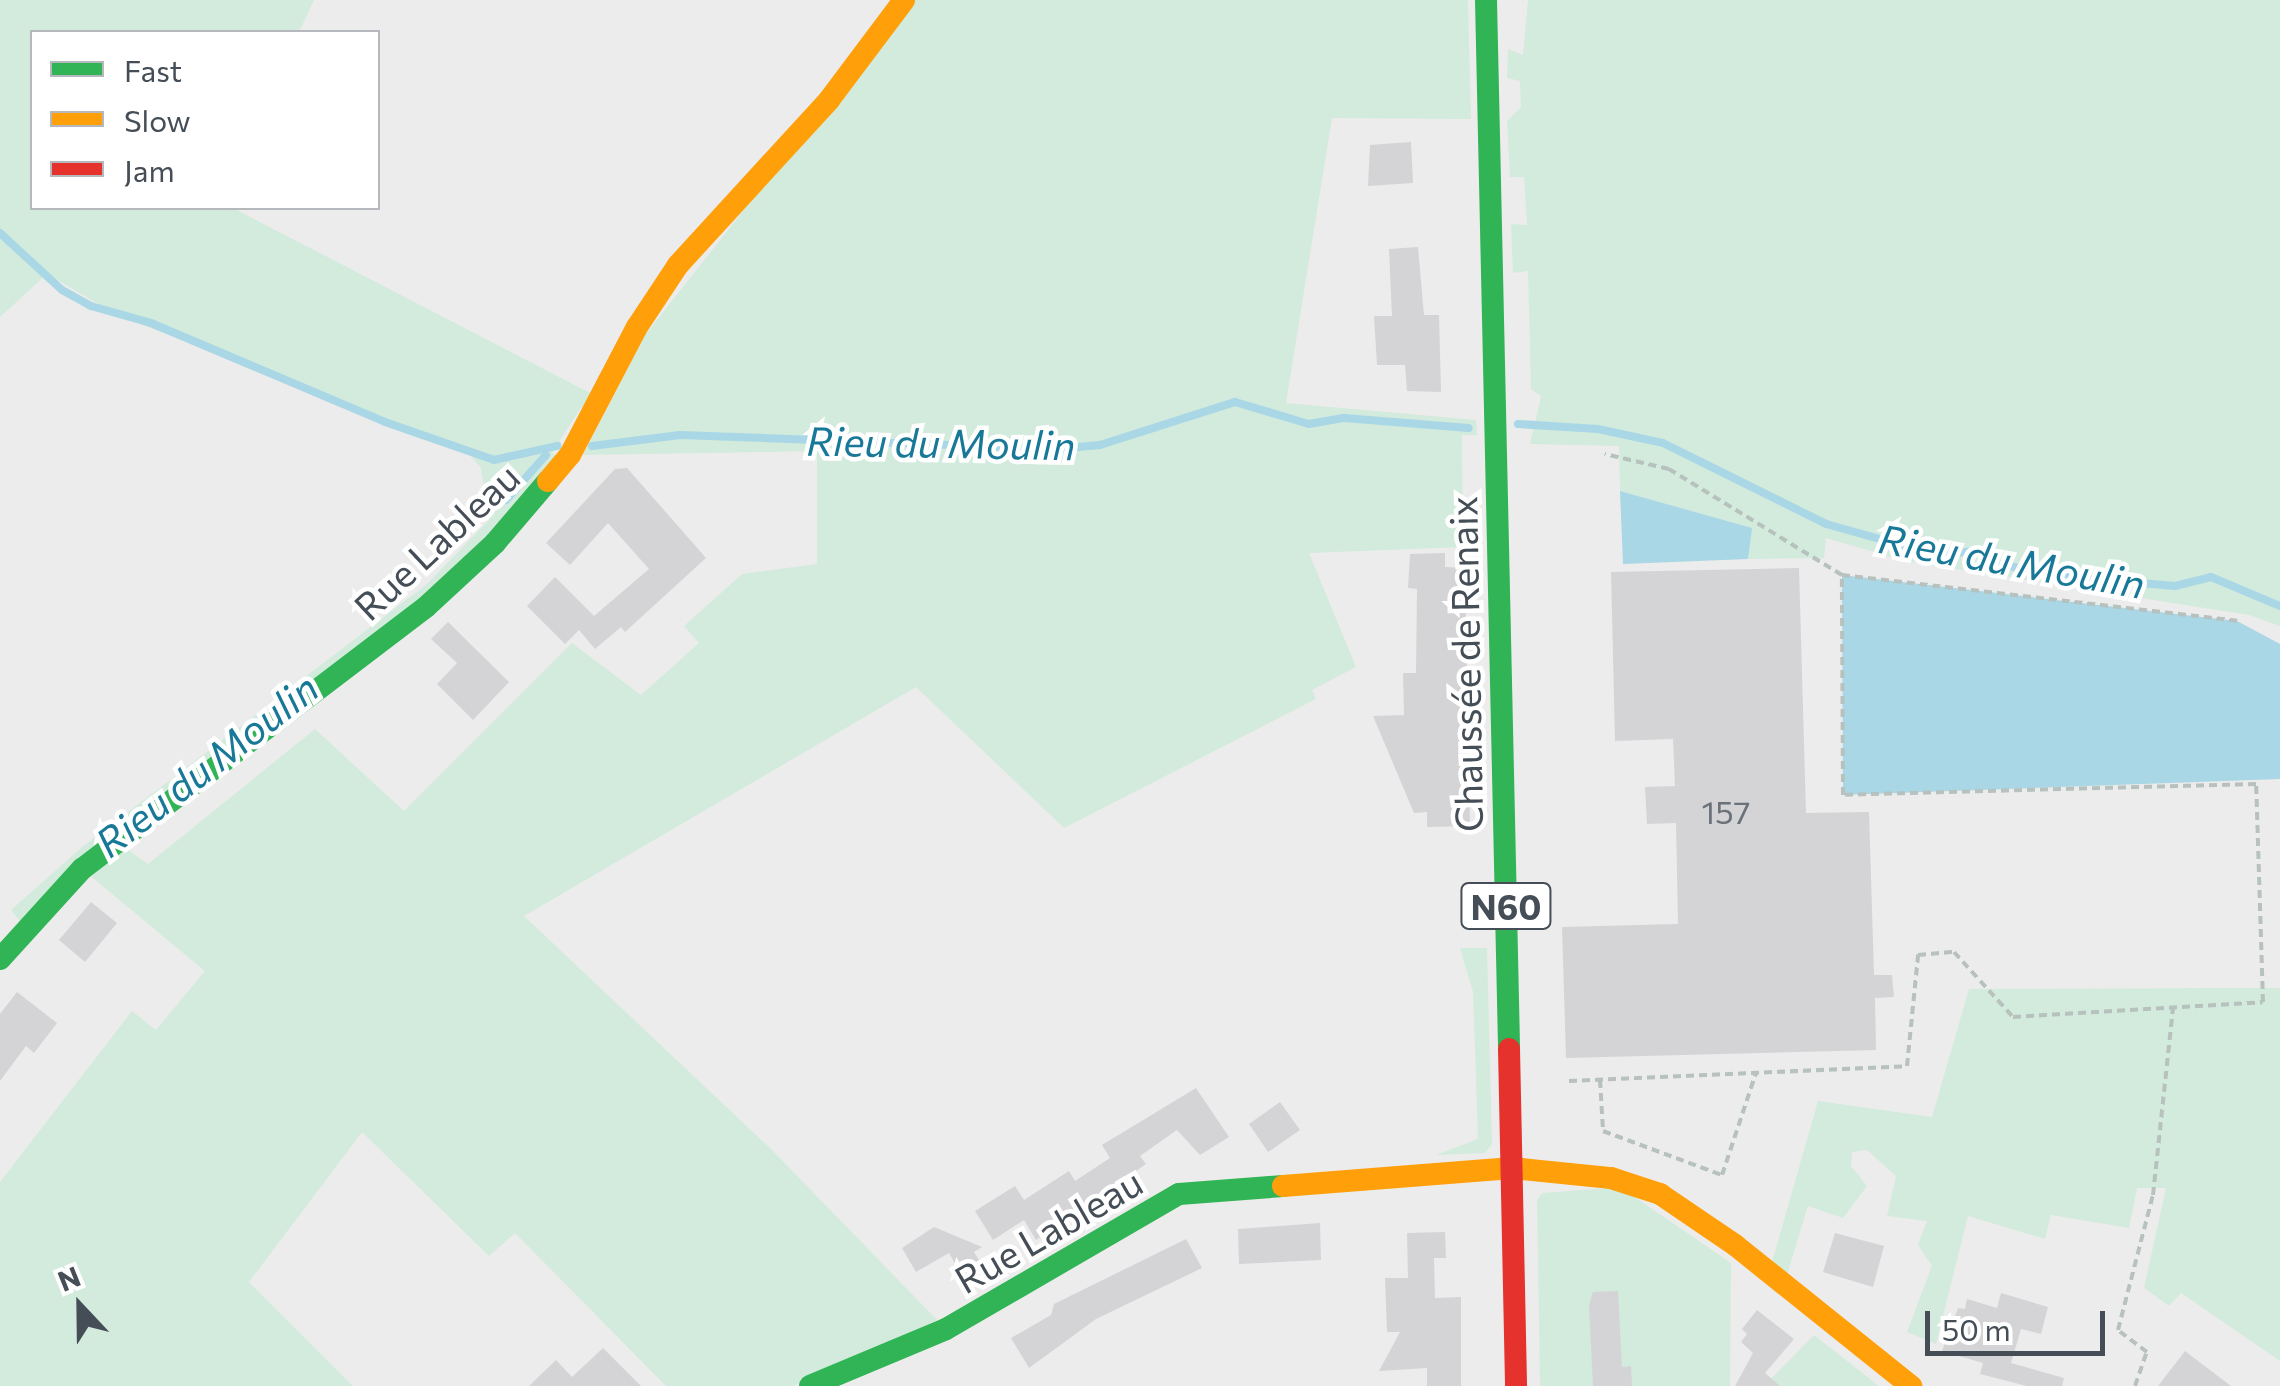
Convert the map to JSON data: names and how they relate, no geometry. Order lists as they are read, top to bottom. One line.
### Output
{"streets":{"street":["Rue Lableau","Chaussée de Renaix","N60"]},"crossings":[["Rue Lableau","Chaussée de Renaix"]],"water":["Rieu du Moulin"],"house_numbers":["157"],"legend":["Fast","Slow","Jam"],"scale_bar":"50 m","north":"top"}
